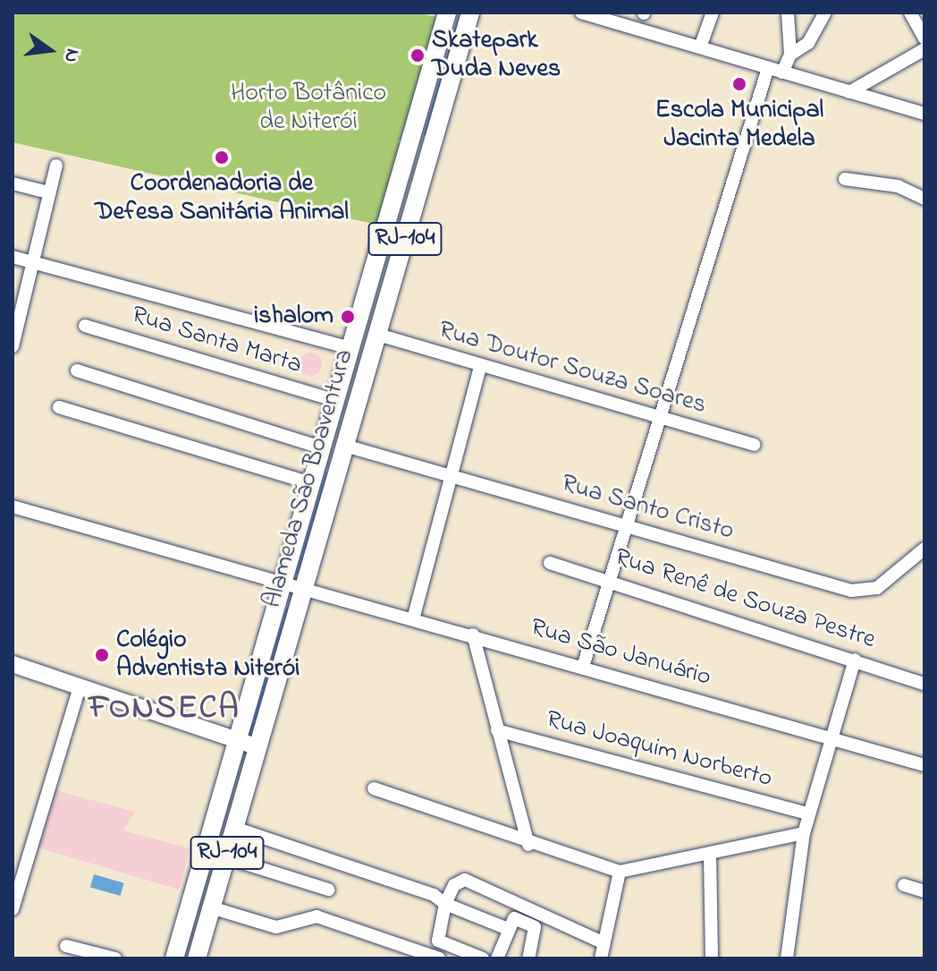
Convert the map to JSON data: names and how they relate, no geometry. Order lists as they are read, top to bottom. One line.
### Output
{"streets":{"highway":["RJ-104","Alameda São Boaventura"],"street":["Rua Santa Marta","Rua Doutor Souza Soares","Rua Santo Cristo","Rua Renê de Souza Pestre","Rua São Januário","Rua Joaquim Norberto"]},"crossings":[["Rua Santa Marta","Alameda São Boaventura"],["Rua Doutor Souza Soares","Alameda São Boaventura"],["Alameda São Boaventura","Rua Santo Cristo"],["Alameda São Boaventura","Rua São Januário"]],"districts":["FONSECA"],"parks":["Horto Botânico de Niterói"],"places":["Skatepark Duda Neves","Escola Municipal Jacinta Medela","Coordenadoria de Defesa Sanitária Animal","ishalom","Colégio Adventista Niterói"],"north":"right"}
